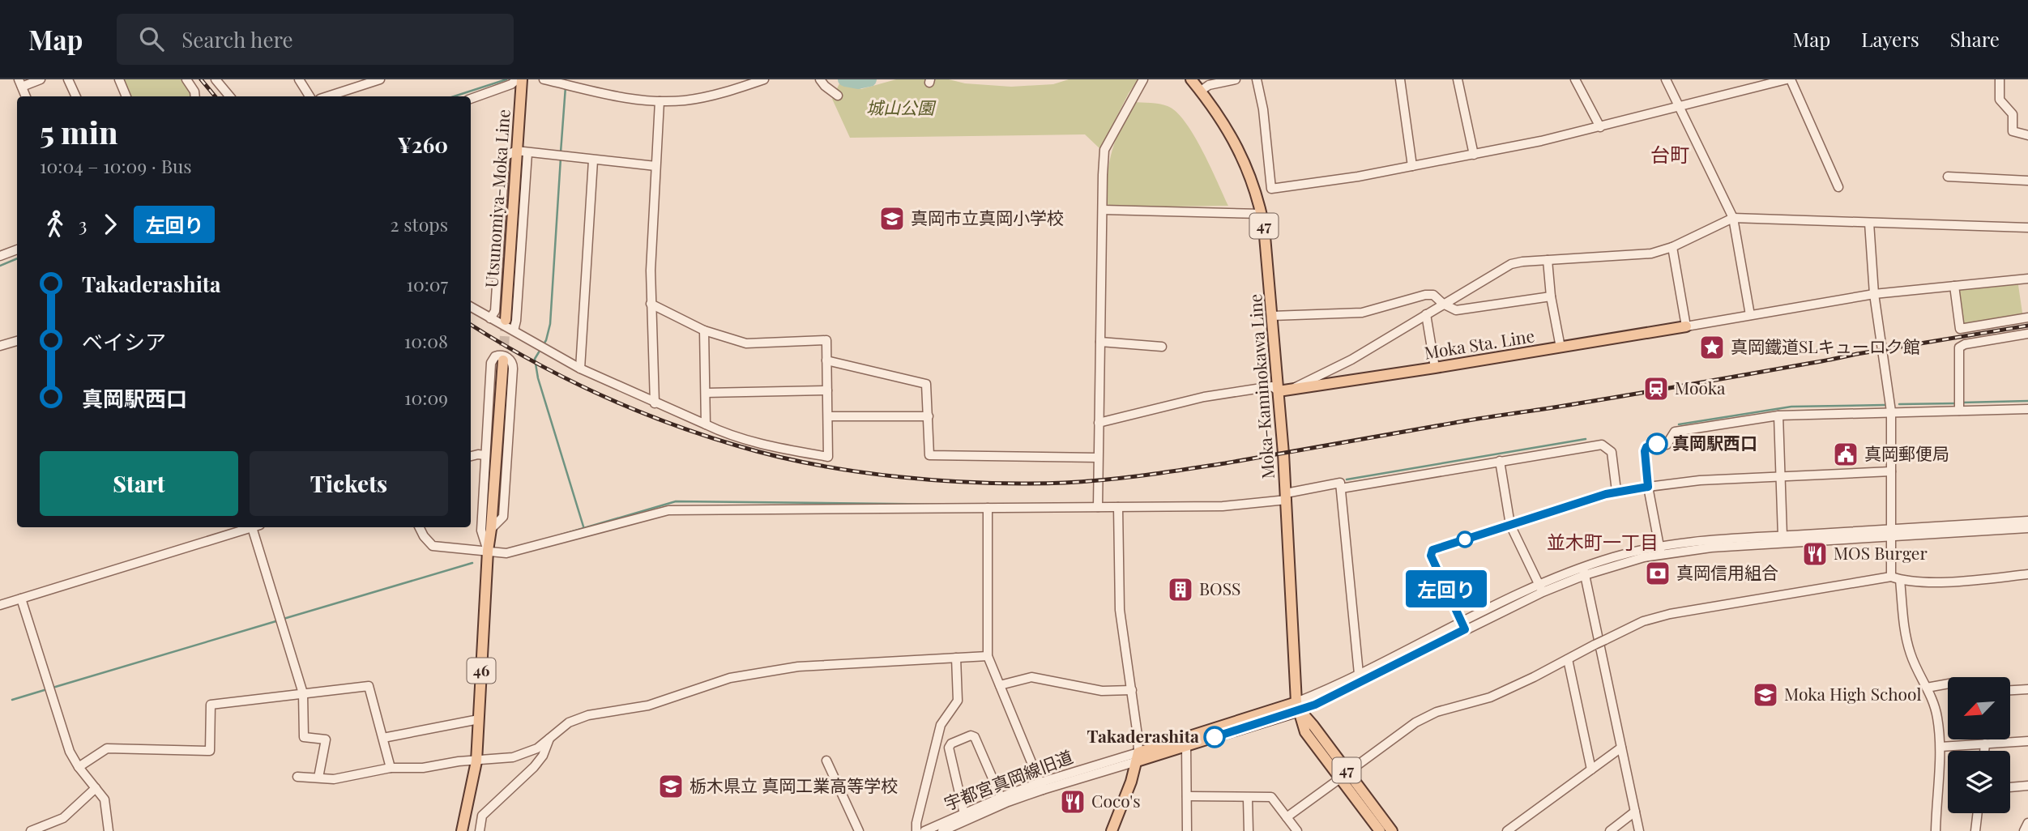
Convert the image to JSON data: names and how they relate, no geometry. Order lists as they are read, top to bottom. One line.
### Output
{"streets":{"main road":["Utsunomiya-Moka Line","47","Moka Sta. Line","Moka-Kaminokawa Line","46"],"street":["宇都宮真岡線旧道"]},"crossings":[["47","Moka-Kaminokawa Line"],["Moka Sta. Line","Moka-Kaminokawa Line"]],"districts":["台町","並木町一丁目"],"parks":["城山公園"],"places":{"school or university":["真岡市立真岡小学校","Moka High School","栃木県立 真岡工業高等学校"],"place":["真岡鐵道SLキューロク館"],"station":["Mooka"],"other":["真岡駅西口","Takaderashita"],"public building":["真岡郵便局"],"restaurant":["MOS Burger","Coco's"],"bank":["真岡信用組合"],"building":["BOSS"]},"lines":["bus line 左回り"],"north":"bottom left","page":{"header":"Map","search":"Search here","nav":["Map","Layers","Share"],"on_map":"左回り","heading":["5 min","10:04 – 10:09 · Bus","¥260"],"legs":["3","左回り","2 stops"],"list":[{"name":"Takaderashita","value":"10:07"},{"name":"ベイシア","value":"10:08"},{"name":"真岡駅西口","value":"10:09"}],"buttons":["Start","Tickets"]}}
